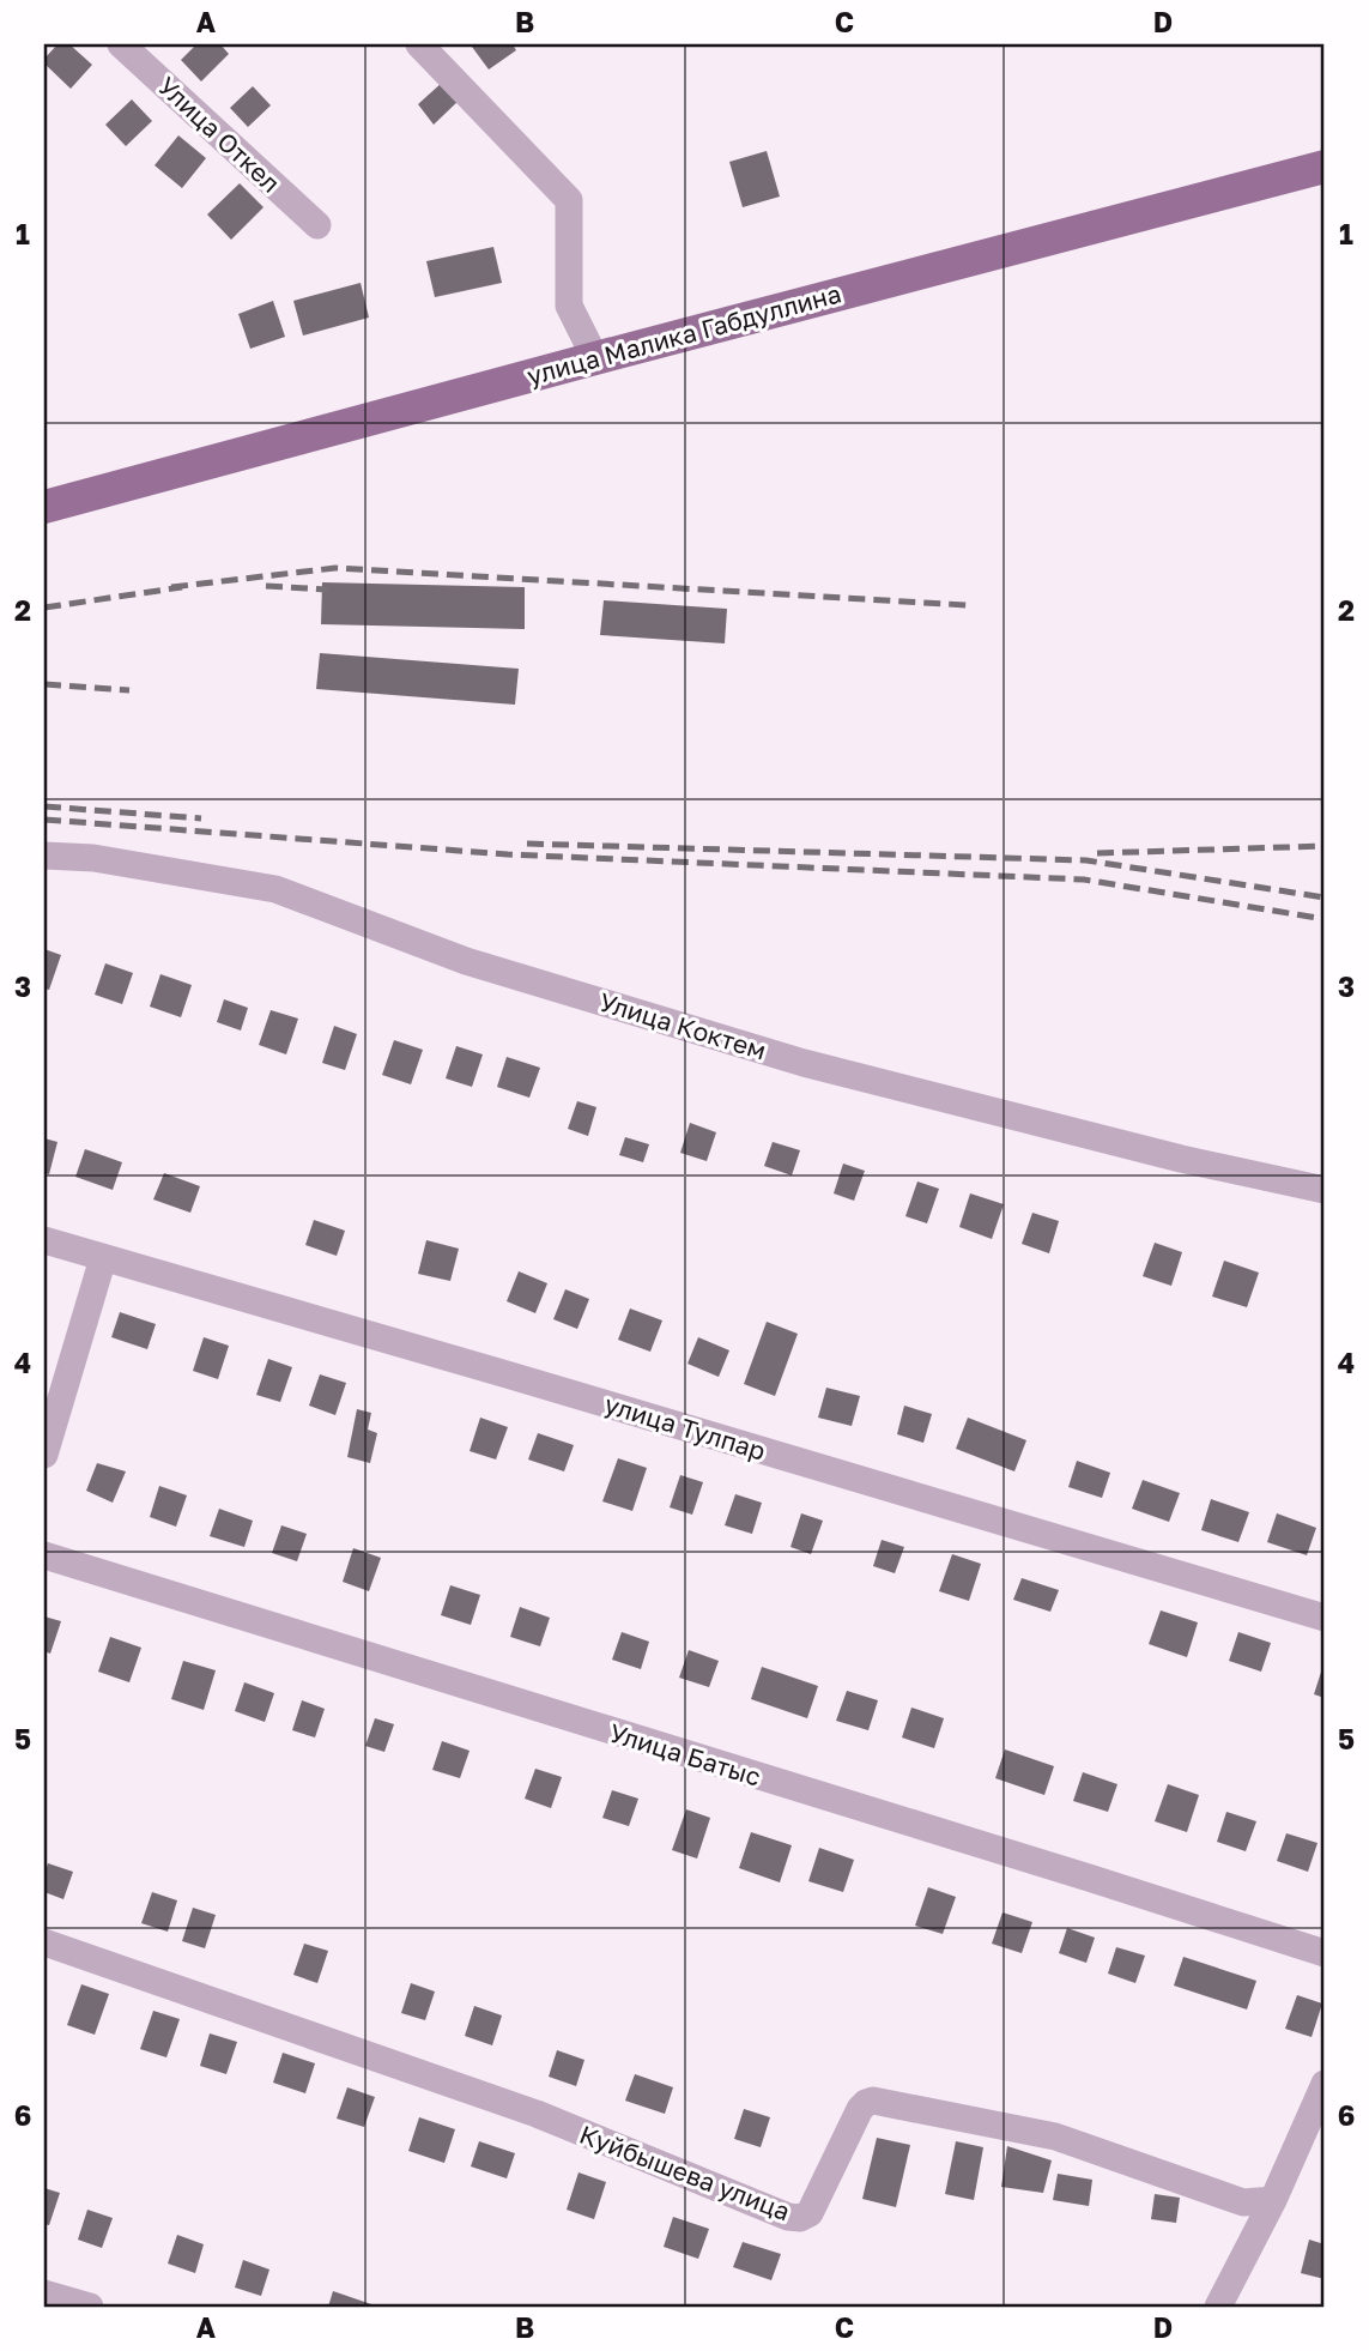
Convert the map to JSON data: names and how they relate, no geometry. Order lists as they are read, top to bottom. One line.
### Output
{"streets":{"main road":["улица Малика Габдуллина"],"street":["Улица Откел","Улица Коктем","улица Тулпар","Улица Батыс","Куйбышева улица"]},"grid":{"columns":["A","B","C","D"],"rows":["1","2","3","4","5","6"]}}
